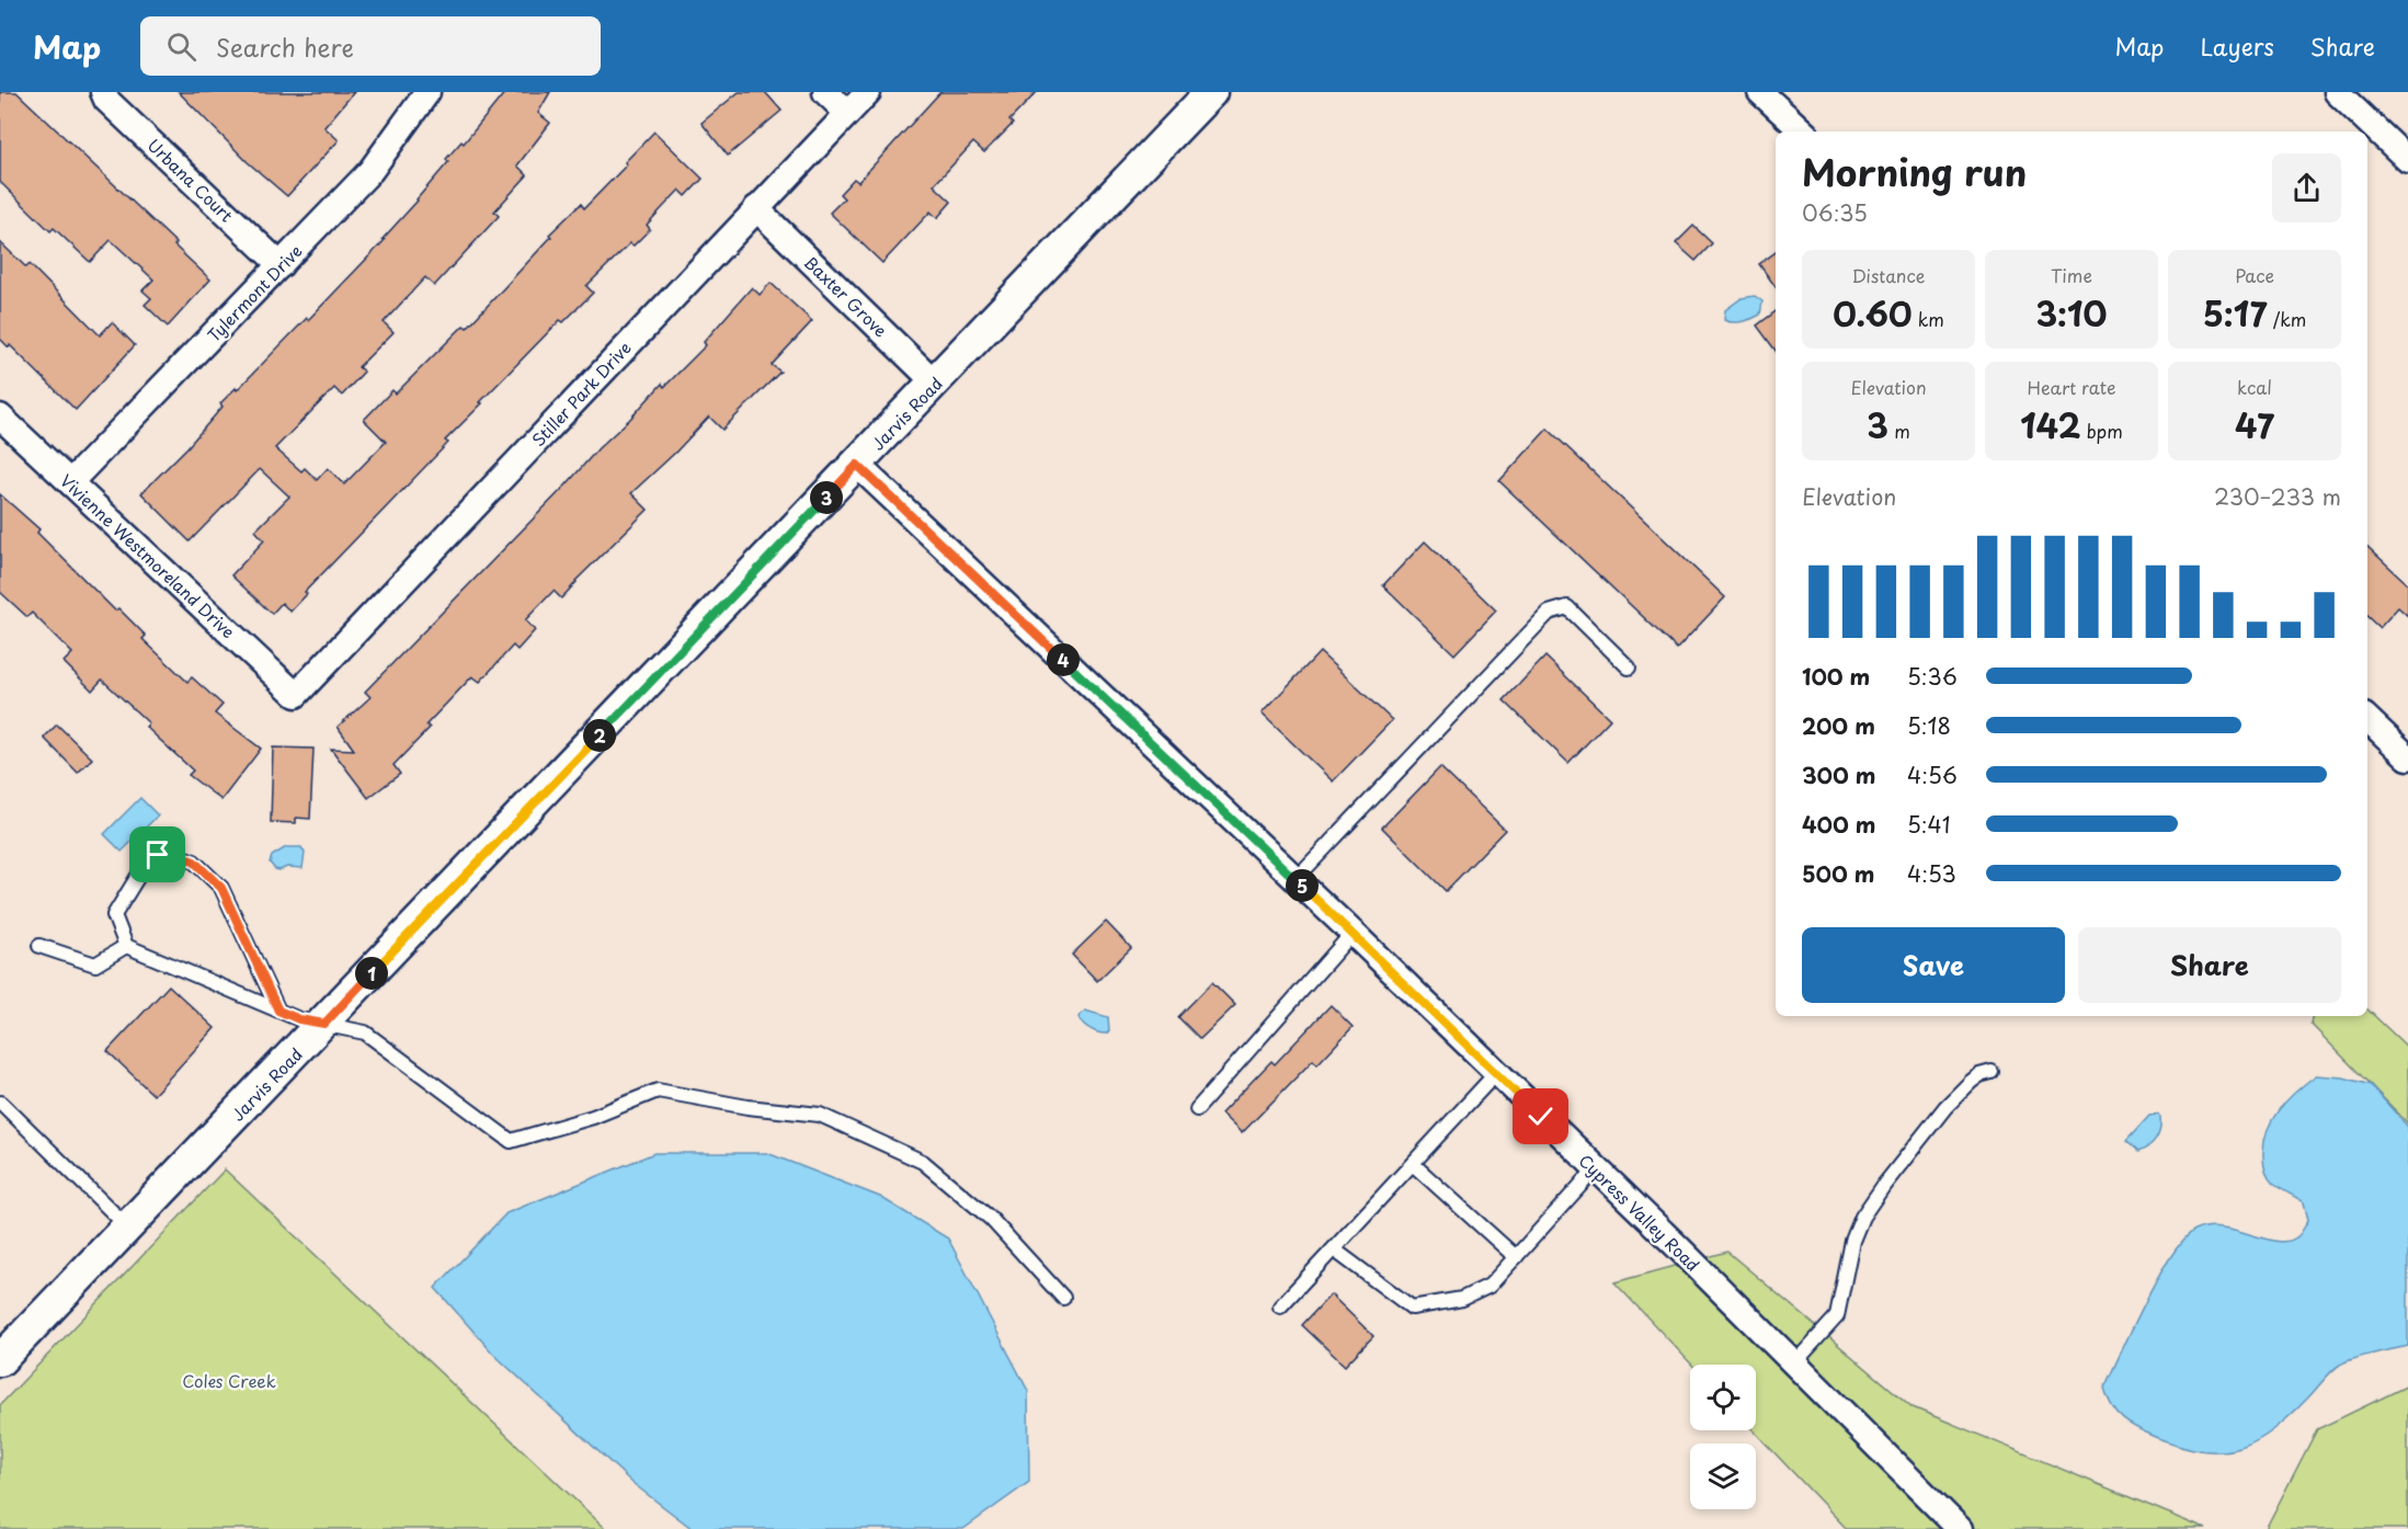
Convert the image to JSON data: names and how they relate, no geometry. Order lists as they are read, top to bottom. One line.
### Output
{"streets":{"street":["Urbana Court","Tylermont Drive","Baxter Grove","Stiller Park Drive","Jarvis Road","Vivienne Westmoreland Drive","Cypress Valley Road"]},"crossings":[["Urbana Court","Tylermont Drive"],["Tylermont Drive","Vivienne Westmoreland Drive"],["Baxter Grove","Stiller Park Drive"],["Baxter Grove","Jarvis Road"],["Stiller Park Drive","Vivienne Westmoreland Drive"],["Jarvis Road","Cypress Valley Road"]],"parks":["Coles Creek"],"page":{"header":"Map","search":"Search here","nav":["Map","Layers","Share"],"heading":["Morning run","06:35"],"stats":[["Distance","0.60 km"],["Time","3:10"],["Pace","5:17 /km"],["Elevation","3 m"],["Heart rate","142 bpm"],["kcal","47"]],"chart":["Elevation","230–233 m"],"pins":["3","4","2","5","1"],"list":[{"name":"100 m","note":"5:36"},{"name":"200 m","note":"5:18"},{"name":"300 m","note":"4:56"},{"name":"400 m","note":"5:41"},{"name":"500 m","note":"4:53"}],"buttons":["Save","Share"]}}
